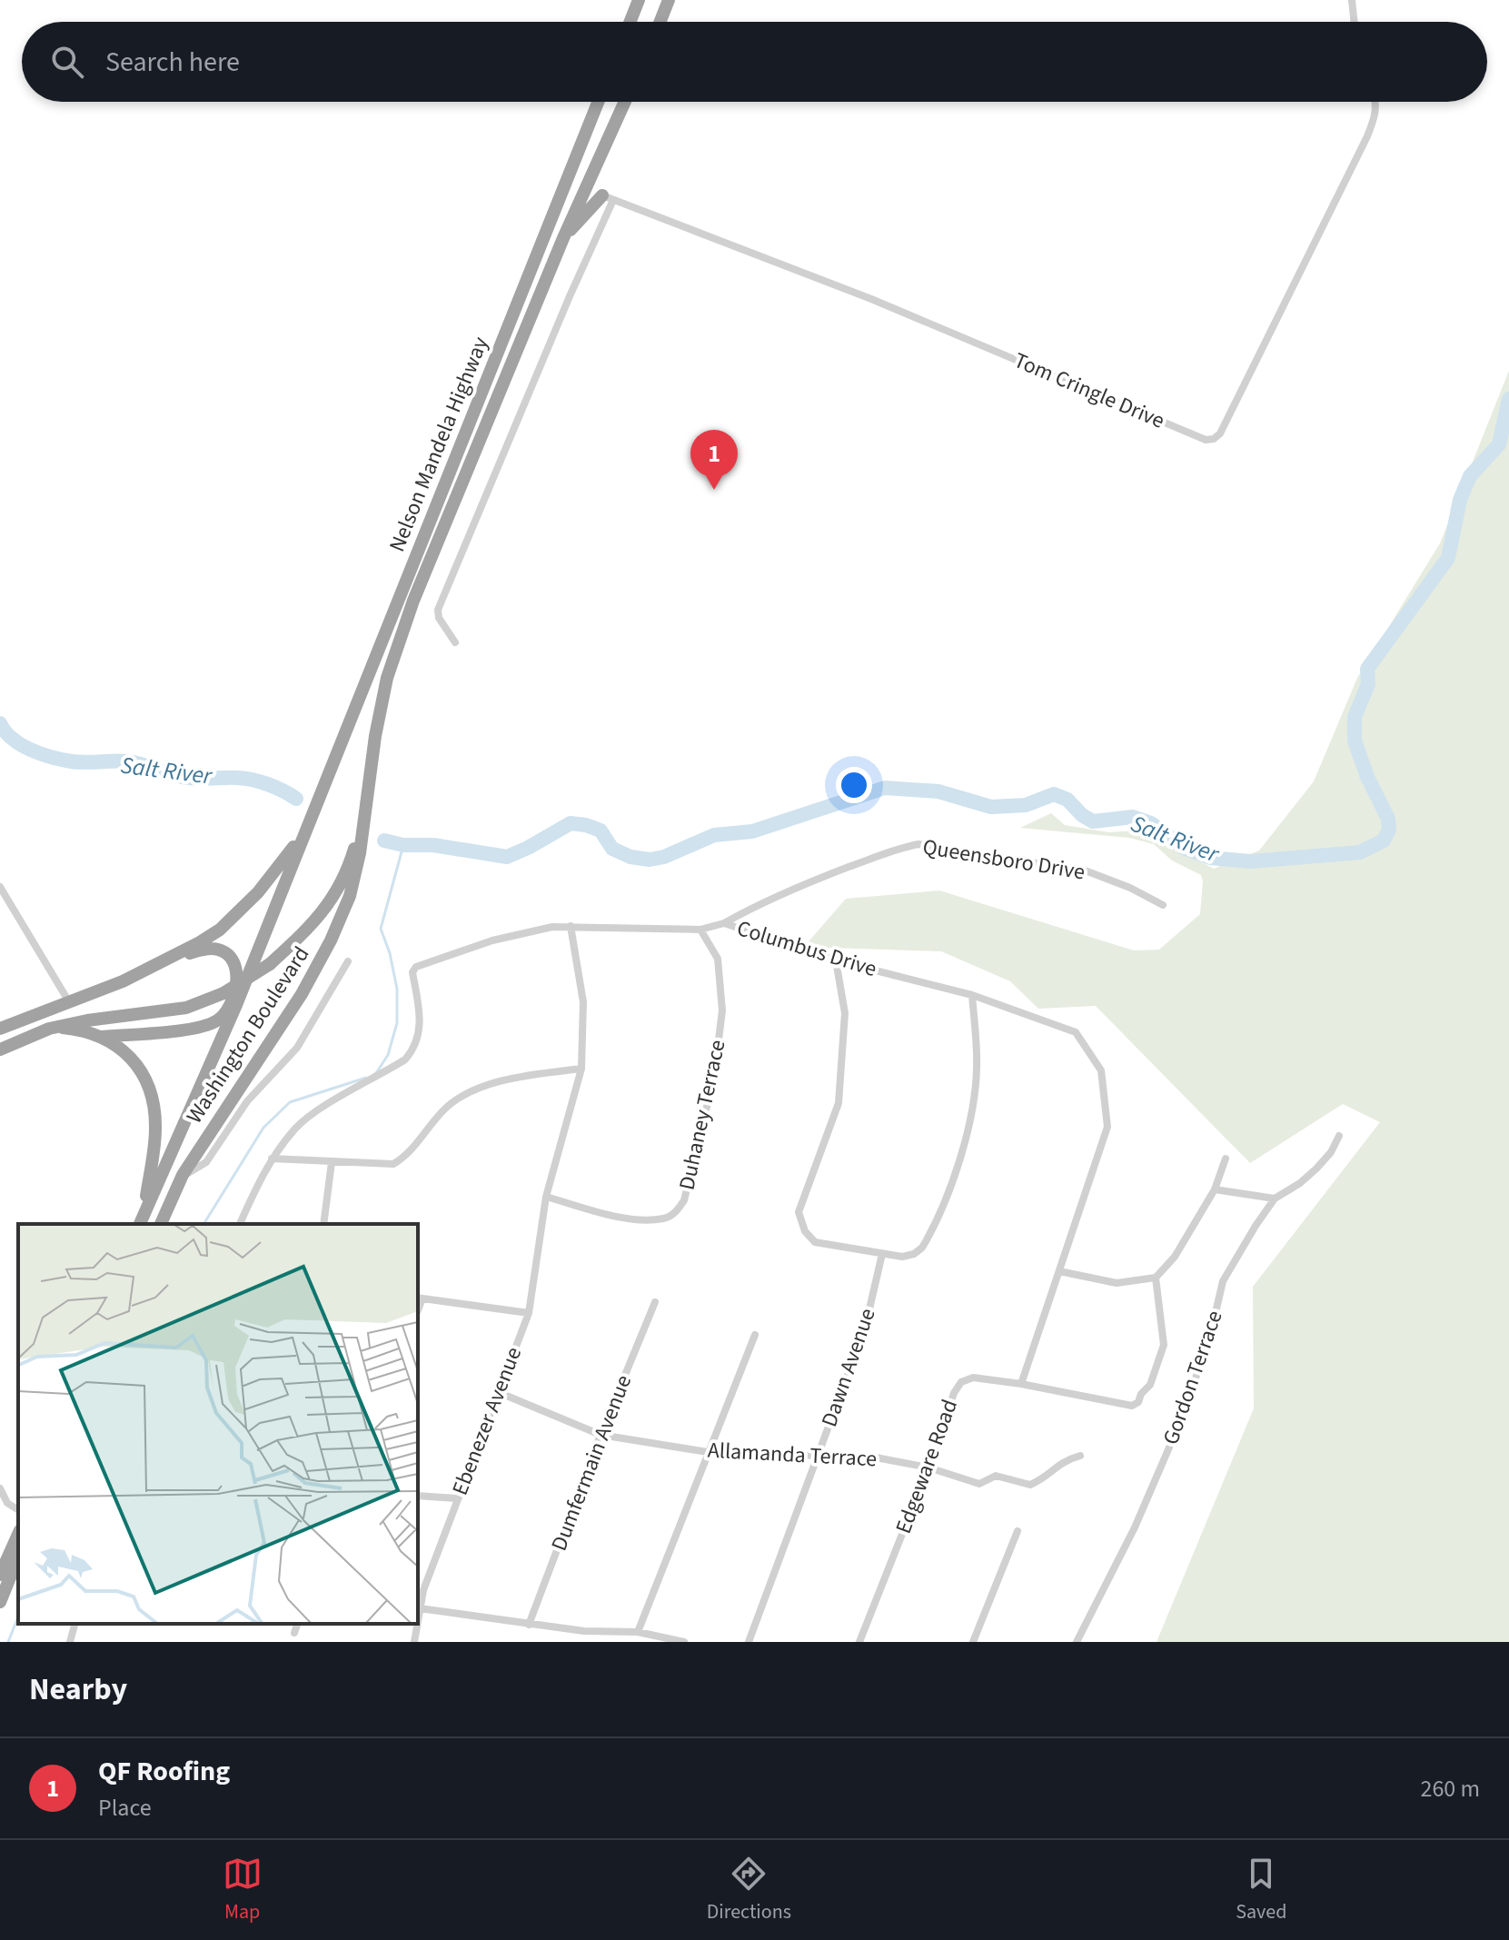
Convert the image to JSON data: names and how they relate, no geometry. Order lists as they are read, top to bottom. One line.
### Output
{"streets":{"highway":["Nelson Mandela Highway","Washington Boulevard"],"street":["Tom Cringle Drive","Queensboro Drive","Columbus Drive","Duhaney Terrace","Dawn Avenue","Gordon Terrace","Ebenezer Avenue","Allamanda Terrace","Dumfermain Avenue","Edgeware Road"]},"crossings":[["Nelson Mandela Highway","Washington Boulevard"],["Queensboro Drive","Columbus Drive"],["Columbus Drive","Duhaney Terrace"],["Columbus Drive","Ebenezer Avenue"],["Columbus Drive","Edgeware Road"],["Duhaney Terrace","Ebenezer Avenue"],["Dawn Avenue","Allamanda Terrace"],["Ebenezer Avenue","Allamanda Terrace"],["Allamanda Terrace","Dumfermain Avenue"],["Allamanda Terrace","Edgeware Road"]],"water":["Salt River"],"page":{"search":"Search here","pins":"1","heading":"Nearby","list":[{"mark":"1","name":"QF Roofing","note":"Place","value":"260 m"}],"nav":["Map","Directions","Saved"]}}
